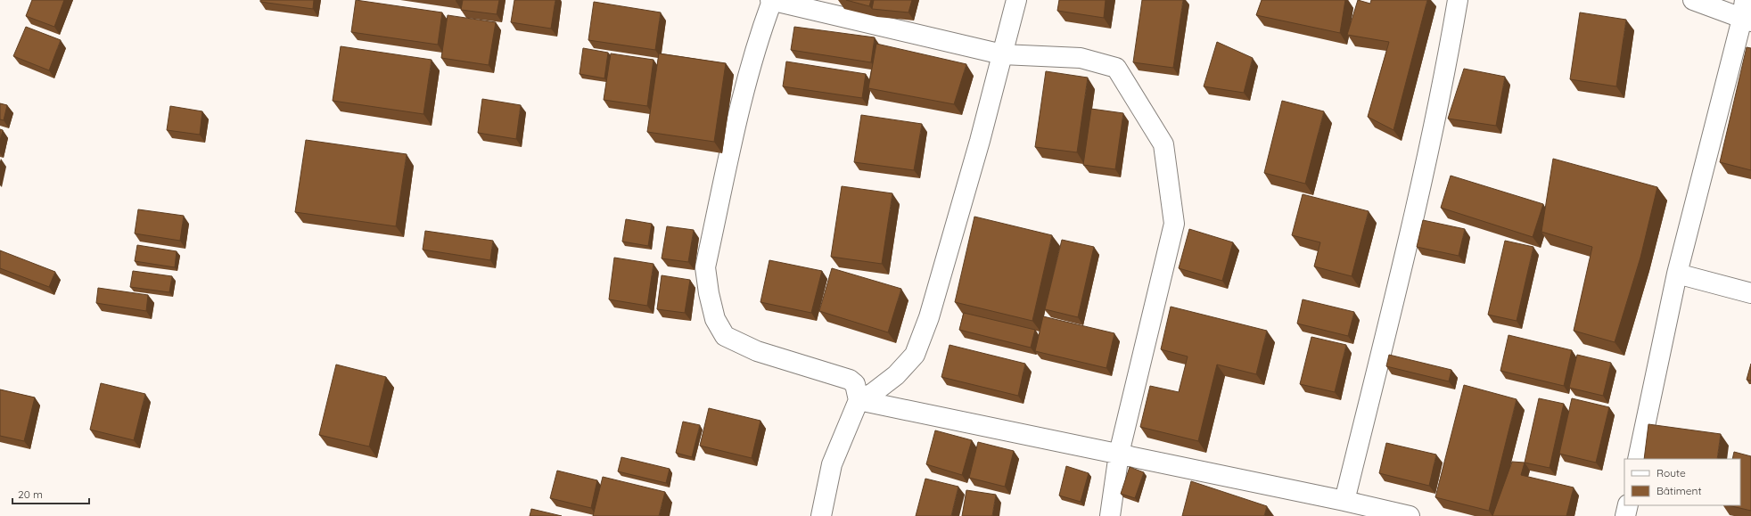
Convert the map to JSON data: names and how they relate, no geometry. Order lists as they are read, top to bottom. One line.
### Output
{"legend":["Route","Bâtiment"],"scale_bar":"20 m"}
